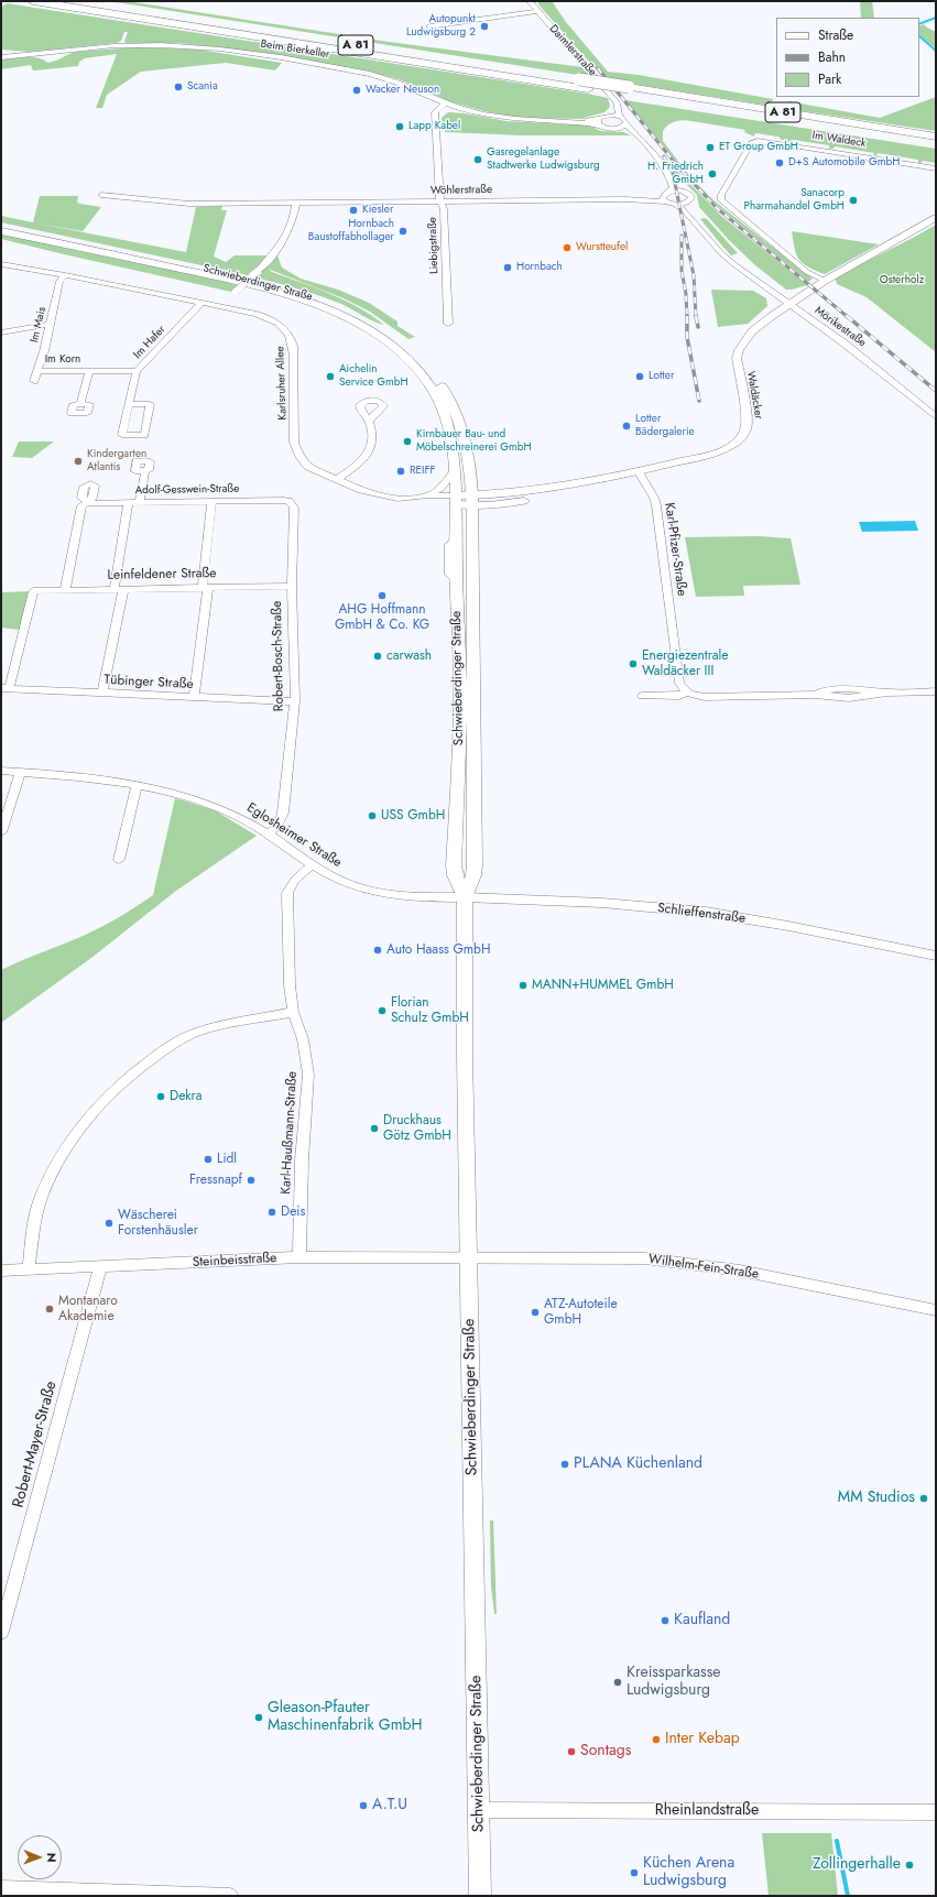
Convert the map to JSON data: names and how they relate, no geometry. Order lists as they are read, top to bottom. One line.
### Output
{"streets":{"highway":["A 81"],"main road":["Schwieberdinger Straße"],"street":["Beim Bierkeller","Daimlerstraße","Im Waldeck","Wöhlerstraße","Liebigstraße","Im Mais","Mörikestraße","Im Hafer","Im Korn","Karlsruher Allee","Waldäcker","Adolf-Gesswein-Straße","Karl-Pfizer-Straße","Leinfeldener Straße","Robert-Bosch-Straße","Tübinger Straße","Eglosheimer Straße","Schlieffenstraße","Karl-Haußmann-Straße","Steinbeisstraße","Wilhelm-Fein-Straße","Robert-Mayer-Straße","Rheinlandstraße"]},"crossings":[["Im Waldeck","Waldäcker"],["Wöhlerstraße","Liebigstraße"],["Schwieberdinger Straße","Karlsruher Allee"],["Schwieberdinger Straße","Waldäcker"],["Schwieberdinger Straße","Eglosheimer Straße"],["Schwieberdinger Straße","Schlieffenstraße"],["Schwieberdinger Straße","Steinbeisstraße"],["Schwieberdinger Straße","Wilhelm-Fein-Straße"],["Schwieberdinger Straße","Rheinlandstraße"],["Im Mais","Im Korn"],["Im Mais","Karlsruher Allee"],["Mörikestraße","Waldäcker"],["Im Hafer","Im Korn"],["Im Hafer","Karlsruher Allee"],["Karlsruher Allee","Waldäcker"],["Waldäcker","Karl-Pfizer-Straße"],["Adolf-Gesswein-Straße","Leinfeldener Straße"],["Adolf-Gesswein-Straße","Robert-Bosch-Straße"],["Leinfeldener Straße","Robert-Bosch-Straße"],["Leinfeldener Straße","Tübinger Straße"],["Robert-Bosch-Straße","Tübinger Straße"],["Robert-Bosch-Straße","Eglosheimer Straße"],["Eglosheimer Straße","Schlieffenstraße"],["Eglosheimer Straße","Karl-Haußmann-Straße"],["Karl-Haußmann-Straße","Steinbeisstraße"],["Steinbeisstraße","Wilhelm-Fein-Straße"],["Steinbeisstraße","Robert-Mayer-Straße"]],"parks":["Osterholz"],"places":["Autopunkt Ludwigsburg 2","Scania","Wacker Neuson","Lapp Kabel","ET Group GmbH","Gasregelanlage Stadtwerke Ludwigsburg","D+S Automobile GmbH","H. Friedrich GmbH","Sanacorp Pharmahandel GmbH","Kiesler","Hornbach Baustoffabhollager","Wurstteufel","Hornbach","Aichelin Service GmbH","Lotter","Lotter Bädergalerie","Kirnbauer Bau- und Möbelschreinerei GmbH","Kindergarten Atlantis","REIFF","AHG Hoffmann GmbH & Co. KG","carwash","Energiezentrale Waldäcker III","USS GmbH","Auto Haass GmbH","MANN+HUMMEL GmbH","Florian Schulz GmbH","Dekra","Druckhaus Götz GmbH","Lidl","Fressnapf","Deis","Wäscherei Forstenhäusler","Montanaro Akademie","ATZ-Autoteile GmbH","PLANA Küchenland","MM Studios","Kaufland","Kreissparkasse Ludwigsburg","Gleason-Pfauter Maschinenfabrik GmbH","Inter Kebap","Sontags","A.T.U","Zollingerhalle","Küchen Arena Ludwigsburg"],"legend":["Straße","Bahn","Park"],"north":"right"}
